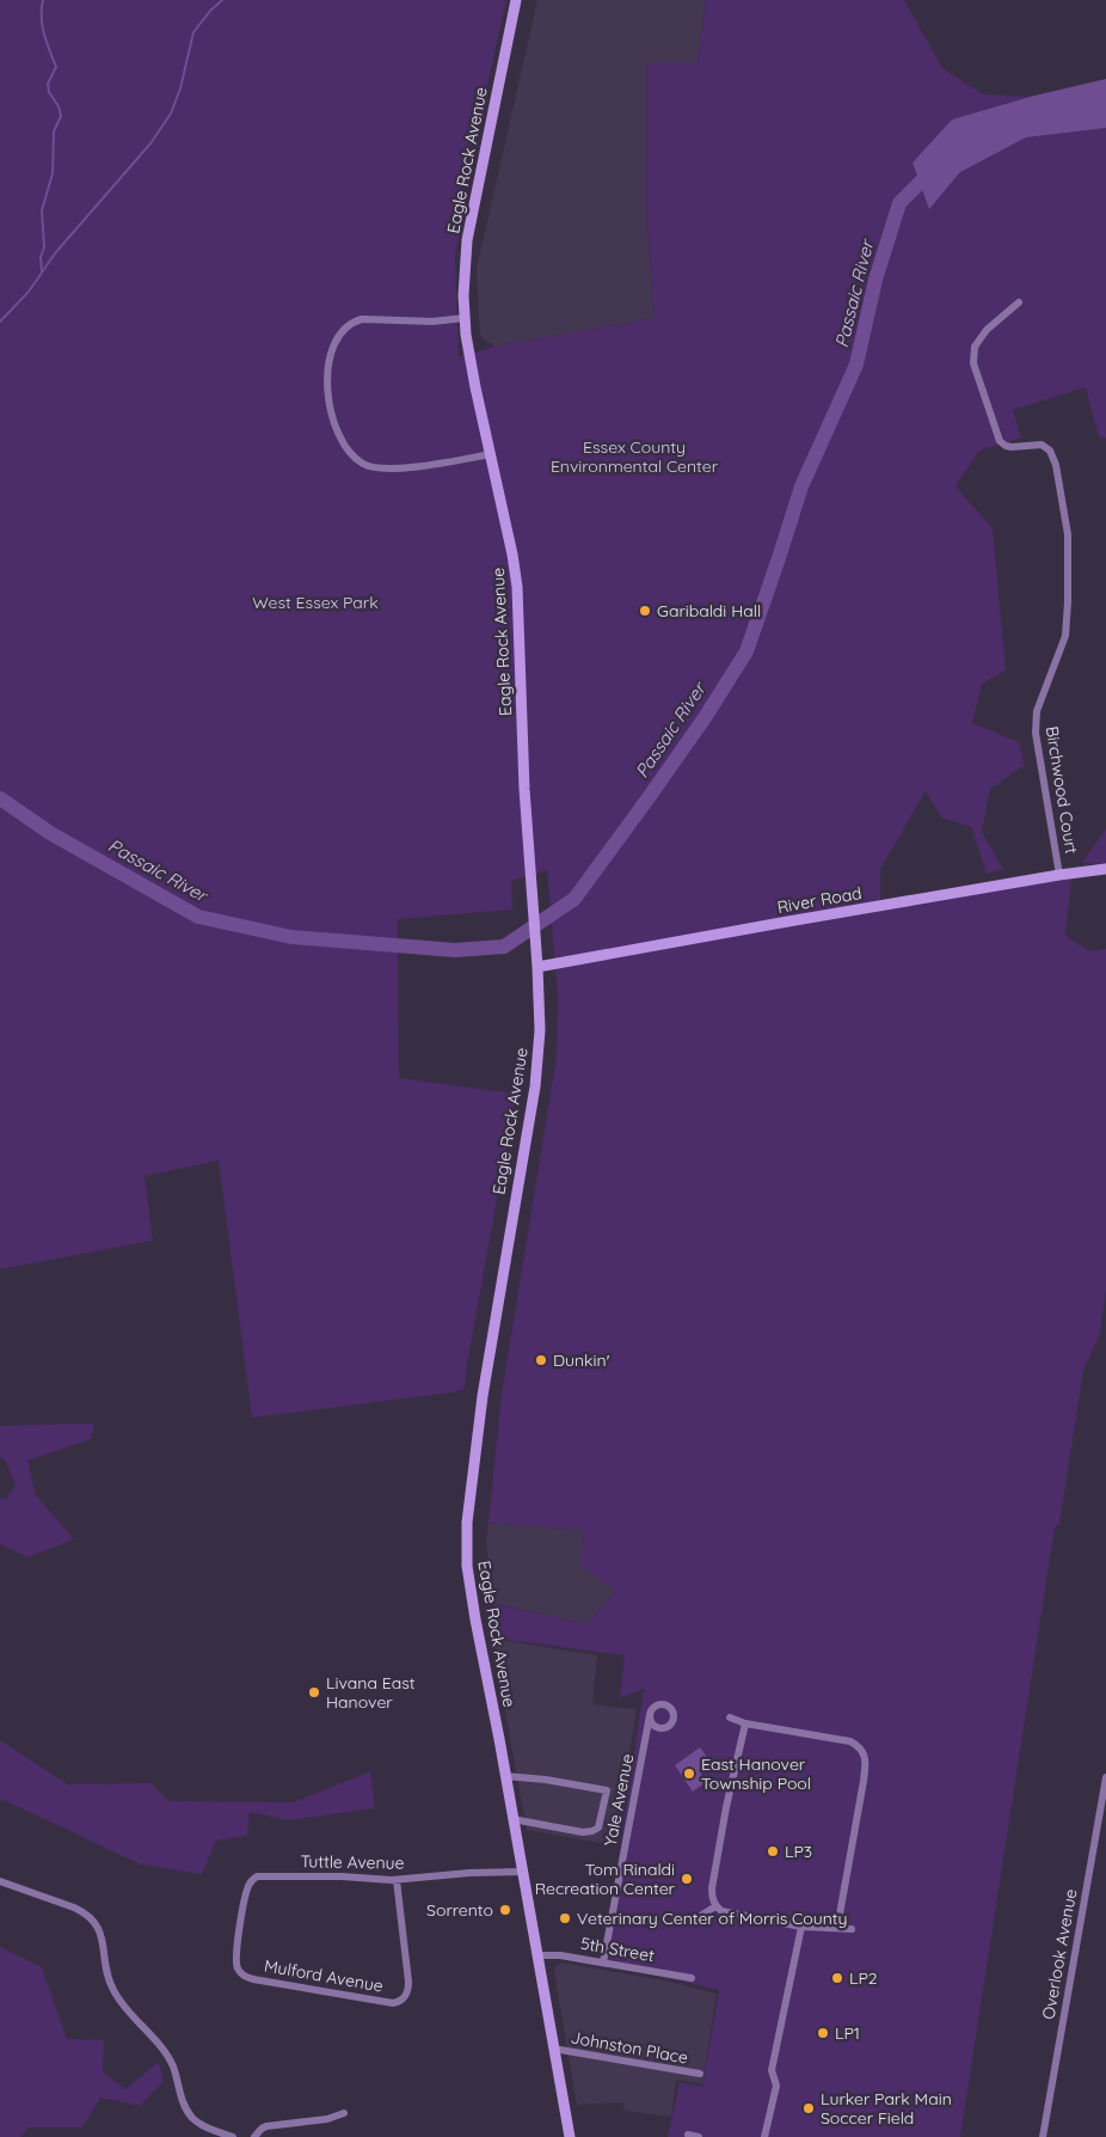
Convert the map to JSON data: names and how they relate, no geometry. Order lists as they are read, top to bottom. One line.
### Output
{"streets":{"main road":["Eagle Rock Avenue","River Road"],"street":["Birchwood Court","Yale Avenue","Tuttle Avenue","5th Street","Overlook Avenue","Mulford Avenue","Johnston Place"]},"crossings":[["Eagle Rock Avenue","River Road"],["Eagle Rock Avenue","Tuttle Avenue"],["Eagle Rock Avenue","5th Street"],["Eagle Rock Avenue","Johnston Place"],["Birchwood Court","River Road"],["Yale Avenue","5th Street"],["Tuttle Avenue","Mulford Avenue"]],"water":["Passaic River"],"parks":["Essex County Environmental Center","West Essex Park"],"places":["Garibaldi Hall","Dunkin'","Livana East Hanover","East Hanover Township Pool","LP3","Tom Rinaldi Recreation Center","Sorrento","Veterinary Center of Morris County","LP2","LP1","Lurker Park Main Soccer Field"]}
